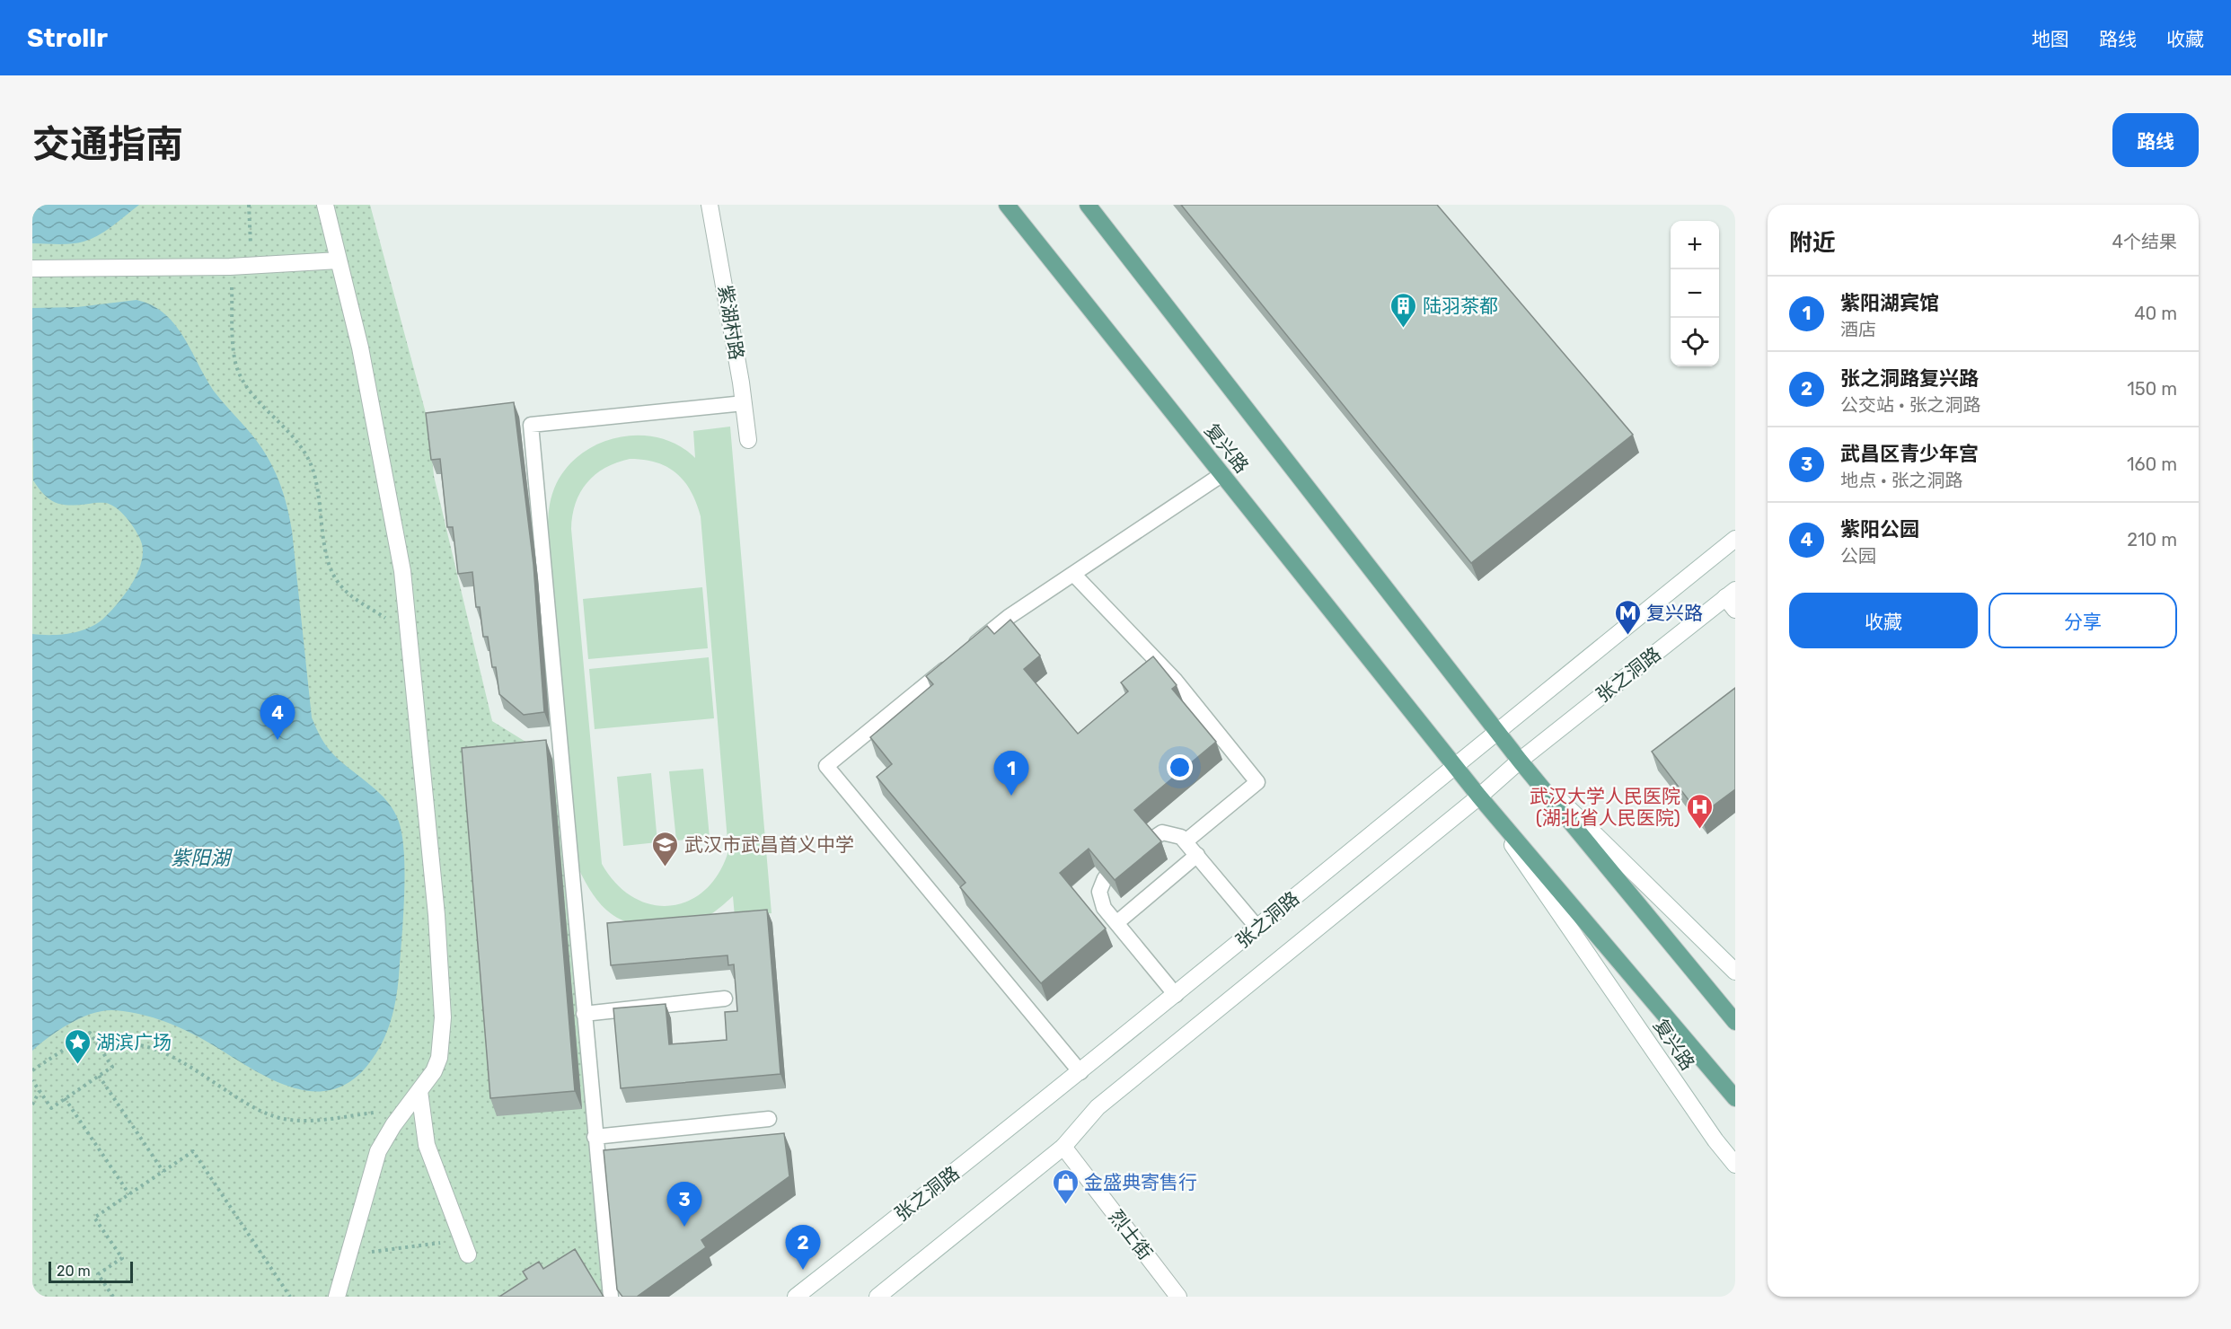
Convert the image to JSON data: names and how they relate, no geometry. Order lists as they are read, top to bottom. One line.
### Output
{"streets":{"main road":["紫湖村路","复兴路","张之洞路","烈士街"]},"crossings":[["复兴路","张之洞路"],["张之洞路","烈士街"]],"water":["紫阳湖"],"places":{"building":["陆羽茶都"],"metro station":["复兴路"],"hospital":["武汉大学人民医院 (湖北省人民医院)"],"school or university":["武汉市武昌首义中学"],"place":["湖滨广场"],"shop":["金盛典寄售行"]},"scale_bar":"20 m","page":{"header":"Strollr","nav":["地图","路线","收藏"],"title":"交通指南","buttons":["路线",["收藏","分享"]],"heading":["附近","4个结果"],"map_buttons":["+","−"],"list":[{"mark":"1","name":"紫阳湖宾馆","note":"酒店","value":"40 m"},{"mark":"2","name":"张之洞路复兴路","note":"公交站 · 张之洞路","value":"150 m"},{"mark":"3","name":"武昌区青少年宫","note":"地点 · 张之洞路","value":"160 m"},{"mark":"4","name":"紫阳公园","note":"公园","value":"210 m"}],"pins":["4","1","3","2"],"scale":"20 m"}}
